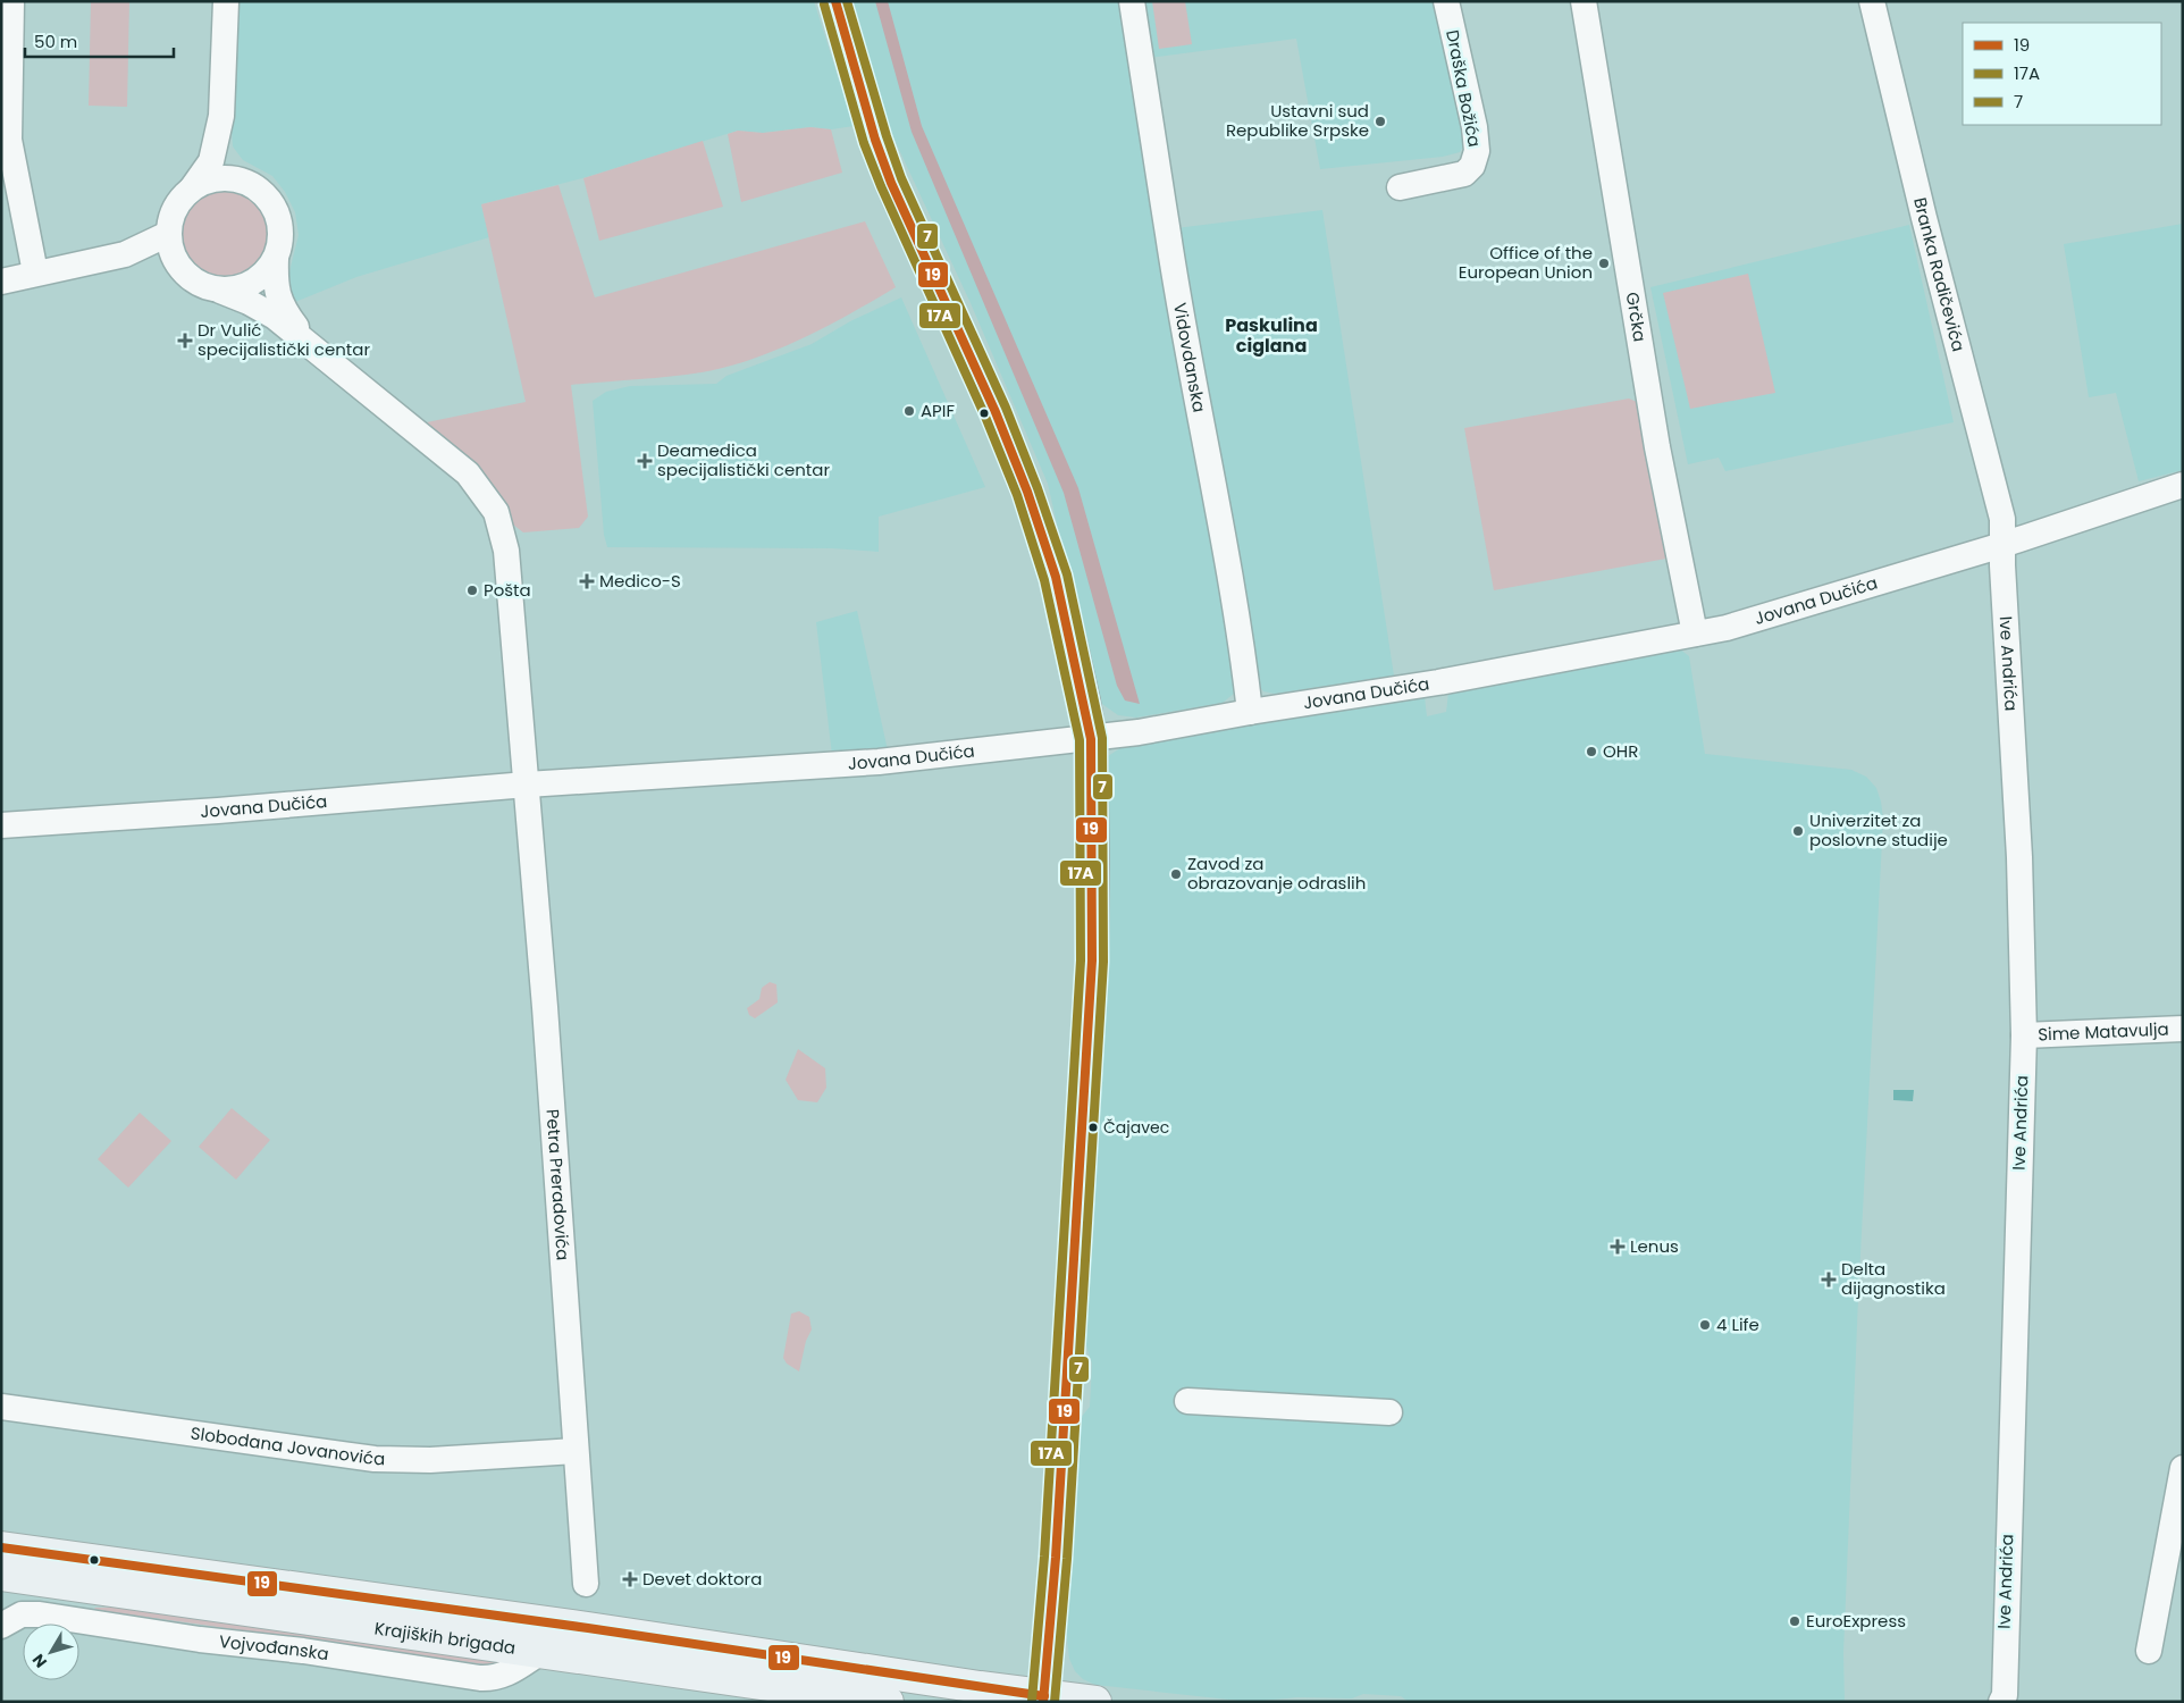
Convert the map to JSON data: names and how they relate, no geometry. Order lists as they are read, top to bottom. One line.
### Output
{"streets":{"main road":["Krajiških brigada"],"street":["Draška Božića","Branka Radičevića","Grčka","Vidovdanska","Jovana Dučića","Ive Andrića","Sime Matavulja","Petra Preradovića","Slobodana Jovanovića","Vojvođanska"]},"crossings":[["Branka Radičevića","Jovana Dučića"],["Branka Radičevića","Ive Andrića"],["Grčka","Jovana Dučića"],["Vidovdanska","Jovana Dučića"],["Jovana Dučića","Ive Andrića"],["Jovana Dučića","Petra Preradovića"],["Ive Andrića","Sime Matavulja"],["Petra Preradovića","Slobodana Jovanovića"],["Krajiških brigada","Vojvođanska"]],"districts":["Paskulina ciglana"],"places":{"other":["Ustavni sud Republike Srpske","Office of the European Union","APIF","Pošta","OHR","Univerzitet za poslovne studije","Zavod za obrazovanje odraslih","Čajavec","4 Life","EuroExpress"],"health":["Dr Vulić specijalistički centar","Deamedica specijalistički centar","Medico-S","Lenus","Delta dijagnostika","Devet doktora"]},"lines":["transit line 19","transit line 7","transit line 17A"],"legend":["19","17A","7"],"scale_bar":"50 m","north":"bottom left"}
